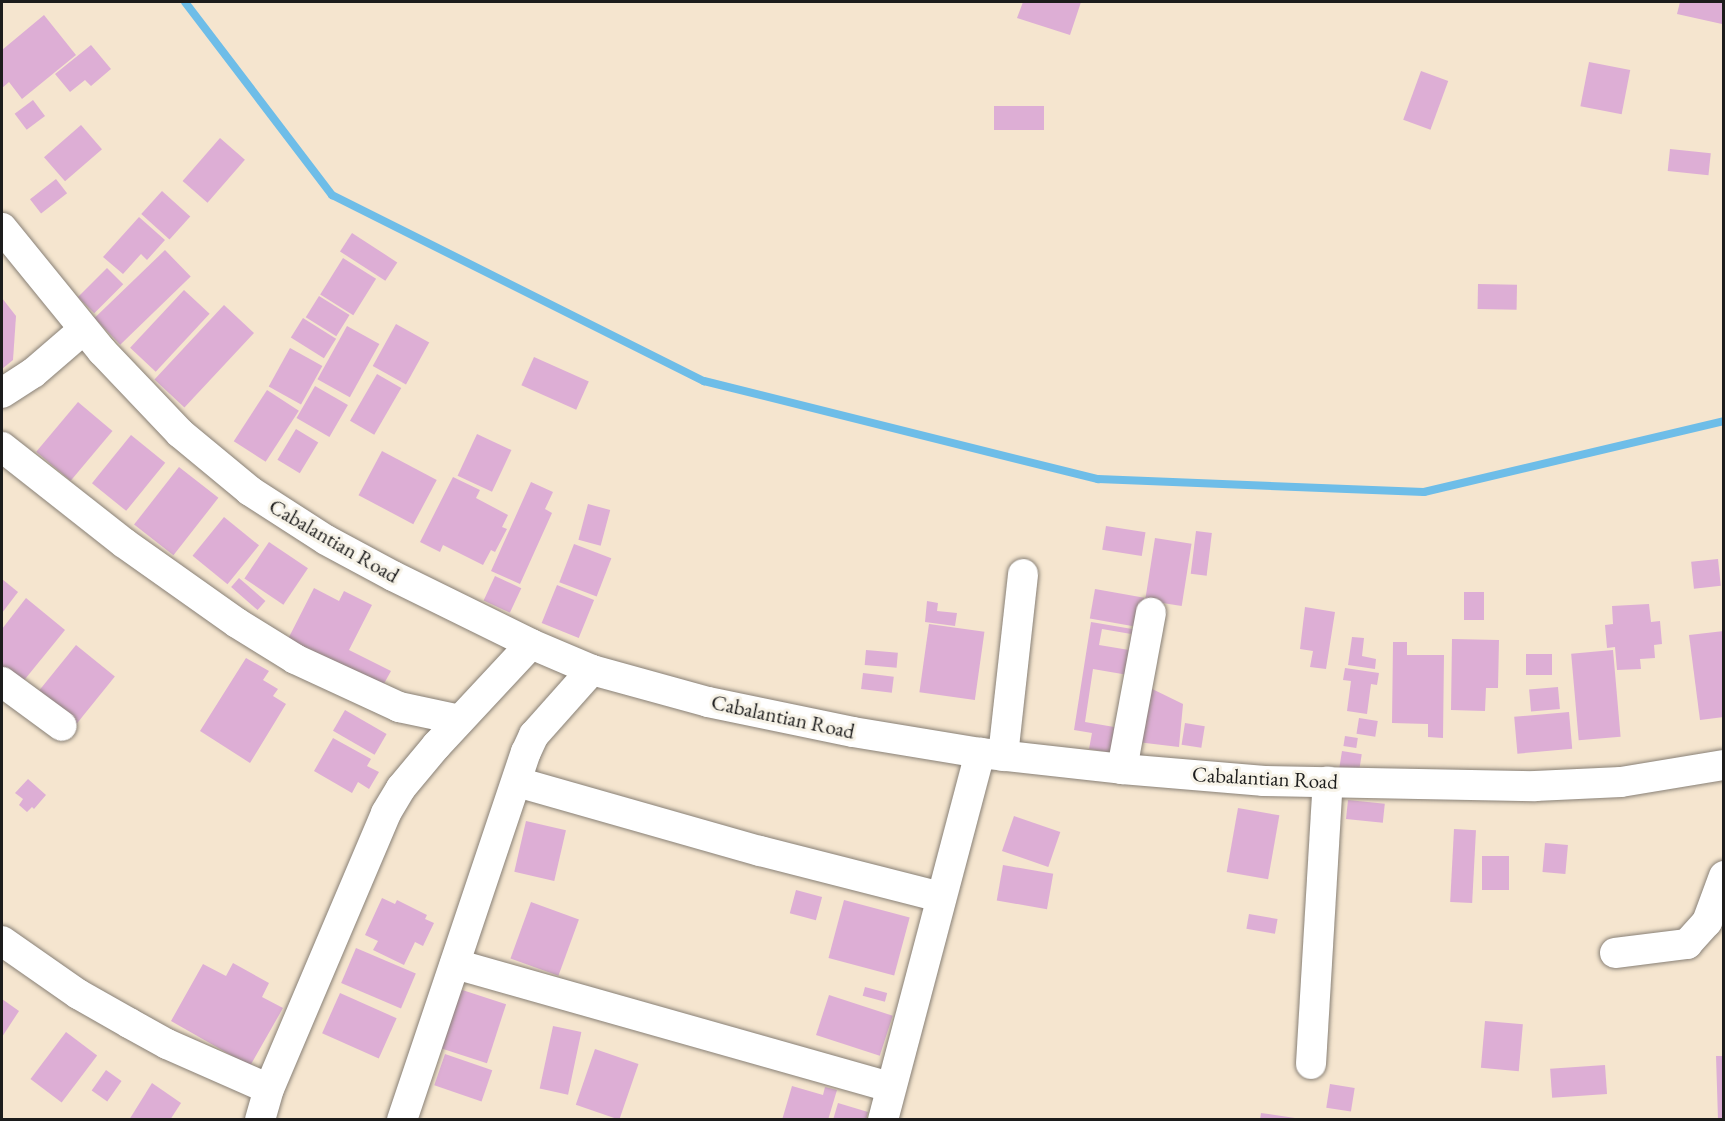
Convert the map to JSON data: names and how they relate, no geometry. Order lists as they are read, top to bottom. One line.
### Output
{"streets":{"street":["Cabalantian Road"]}}
